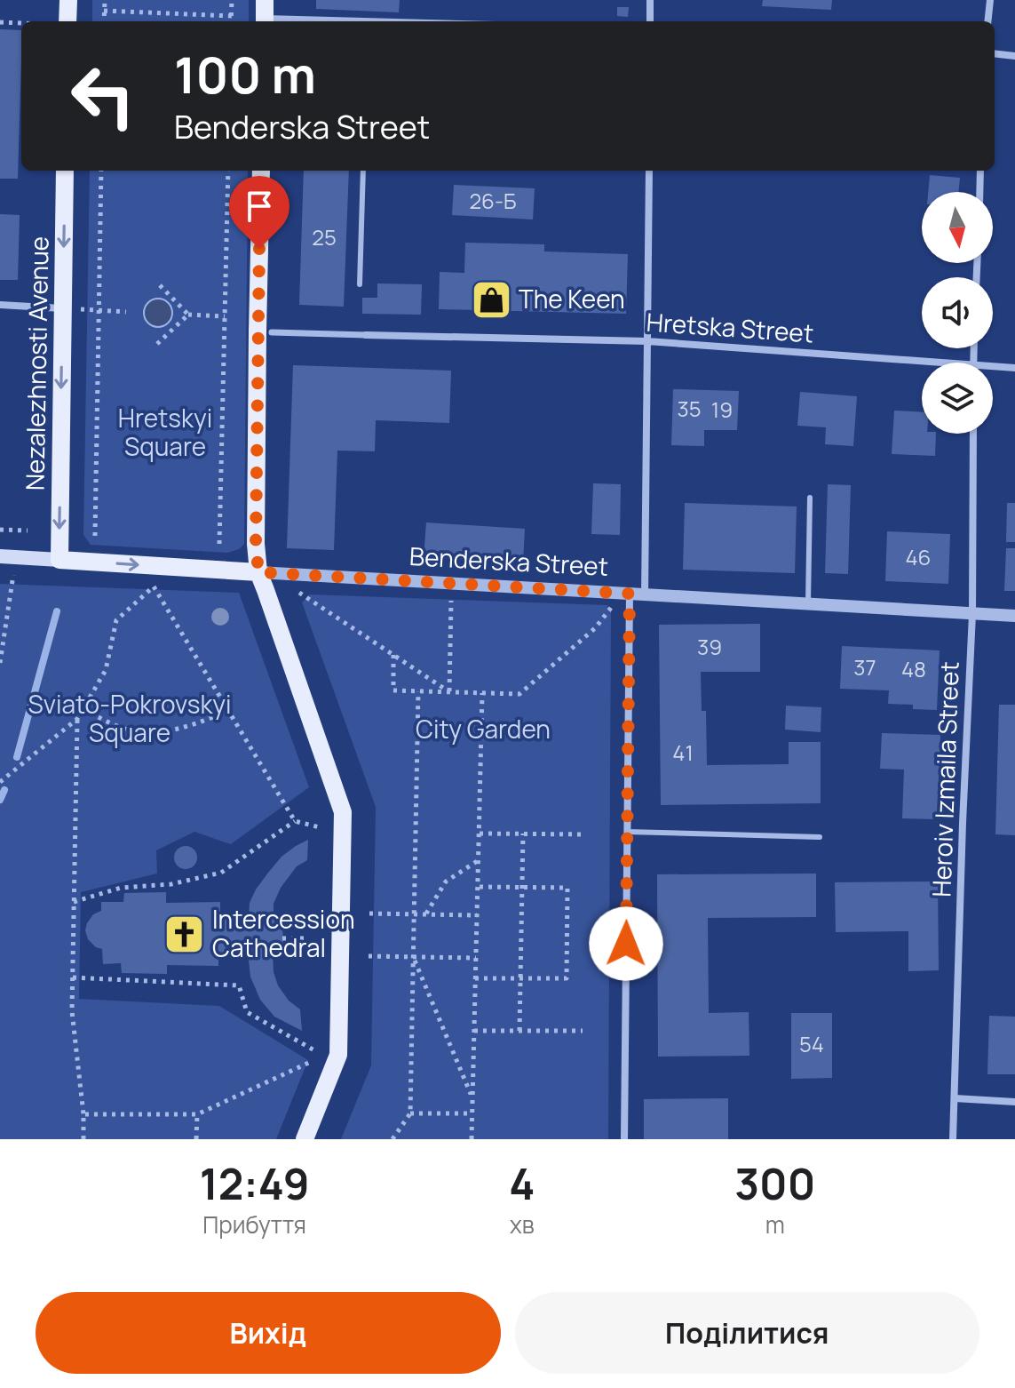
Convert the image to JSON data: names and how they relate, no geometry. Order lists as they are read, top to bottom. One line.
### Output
{"streets":{"main road":["Nezalezhnosti Avenue","Benderska Street"],"street":["Hretska Street","Heroiv Izmaila Street"]},"crossings":[["Nezalezhnosti Avenue","Benderska Street"],["Benderska Street","Heroiv Izmaila Street"]],"one_way":["Nezalezhnosti Avenue"],"parks":["Hretskyi Square","Sviato-Pokrovskyi Square","City Garden"],"places":{"shop":["The Keen"],"church":["Intercession Cathedral"]},"house_numbers":["26-Б","25","35","19","46","39","37","48","41","54"],"north":"bottom","page":{"turn":["100 m","Benderska Street"],"eta":["12:49","Прибуття","4","хв","300","m"],"buttons":["Вихід","Поділитися"]}}
